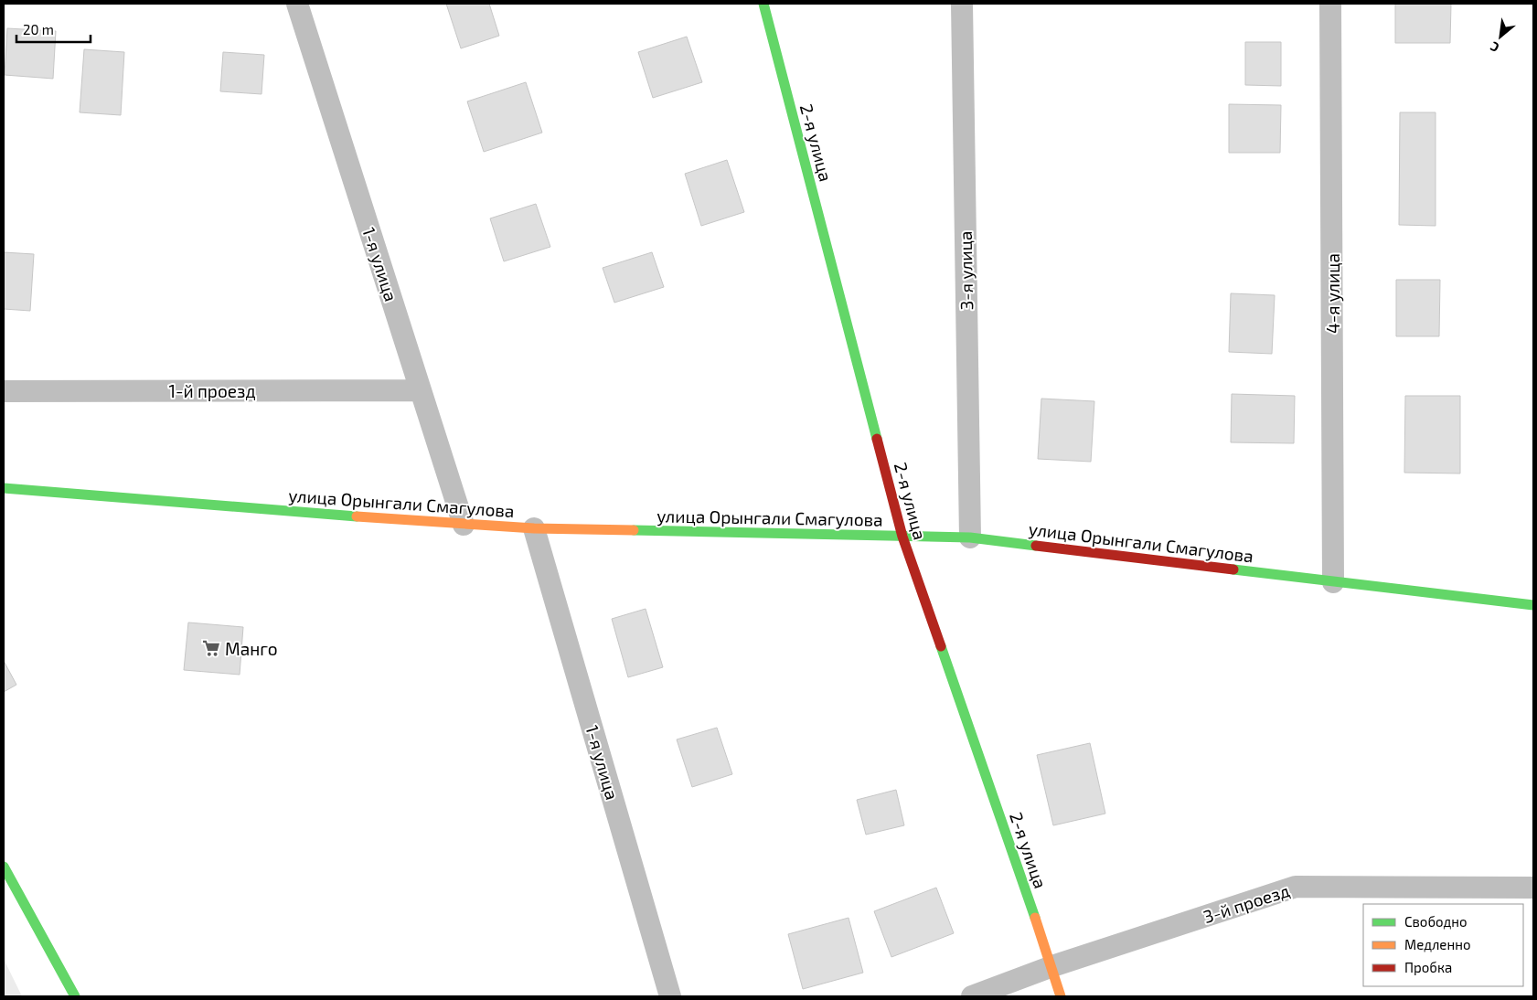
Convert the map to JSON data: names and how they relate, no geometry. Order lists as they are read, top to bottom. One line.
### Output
{"streets":{"main road":["2-я улица","улица Орынгали Смагулова"],"street":["1-я улица","3-я улица","4-я улица","1-й проезд","3-й проезд"]},"crossings":[["2-я улица","улица Орынгали Смагулова"],["2-я улица","3-й проезд"],["1-я улица","1-й проезд"],["1-я улица","улица Орынгали Смагулова"],["3-я улица","улица Орынгали Смагулова"],["4-я улица","улица Орынгали Смагулова"]],"places":{"supermarket":["Манго"]},"legend":["Свободно","Медленно","Пробка"],"scale_bar":"20 m","north":"bottom left"}
